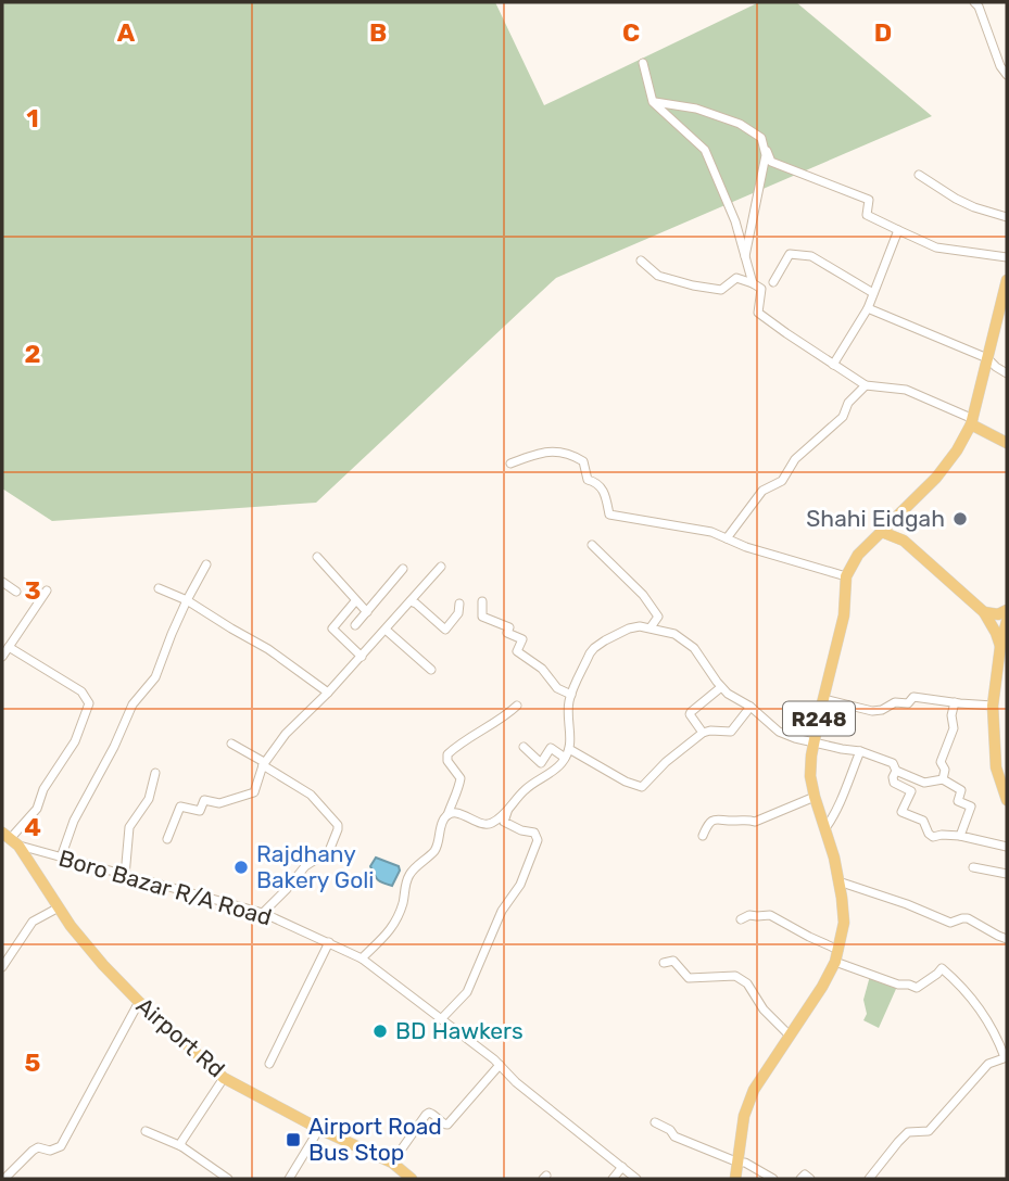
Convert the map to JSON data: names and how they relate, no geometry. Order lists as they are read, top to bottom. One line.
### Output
{"streets":{"main road":["R248","Airport Rd"],"street":["Boro Bazar R/A Road"]},"crossings":[["Boro Bazar R/A Road","Airport Rd"]],"places":{"other":["Shahi Eidgah","Rajdhany Bakery Goli","BD Hawkers"],"transit":["Airport Road Bus Stop"]},"grid":{"columns":["A","B","C","D"],"rows":["1","2","3","4","5"]}}
